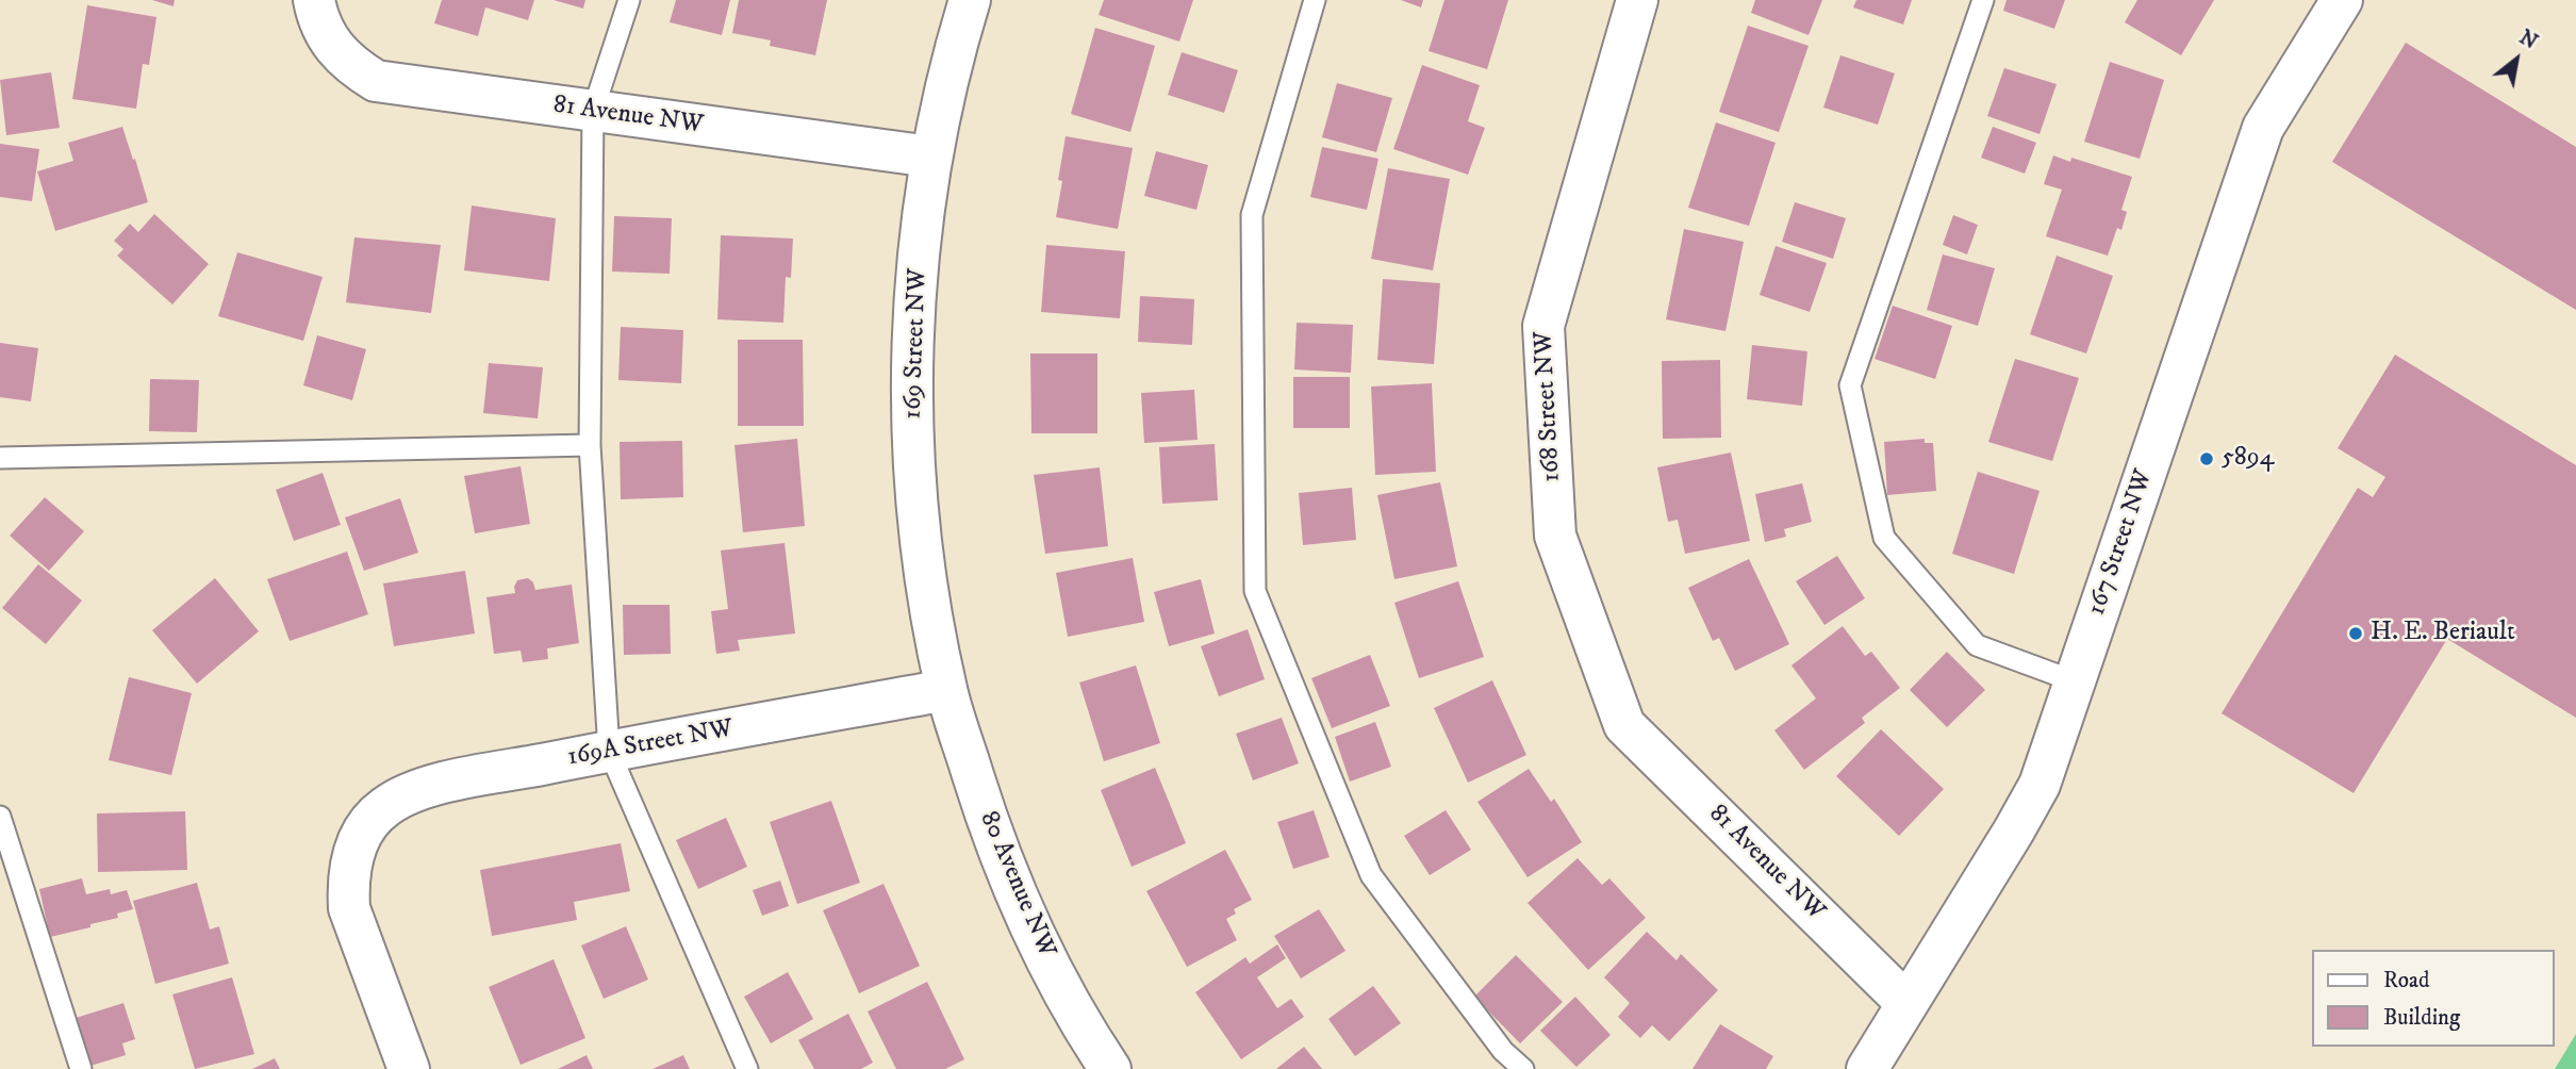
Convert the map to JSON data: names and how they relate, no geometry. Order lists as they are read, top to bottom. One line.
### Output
{"streets":{"street":["81 Avenue NW","169 Street NW","168 Street NW","167 Street NW","169A Street NW","80 Avenue NW"]},"crossings":[["81 Avenue NW","169 Street NW"],["81 Avenue NW","168 Street NW"],["81 Avenue NW","167 Street NW"],["169 Street NW","169A Street NW"],["169 Street NW","80 Avenue NW"],["169A Street NW","80 Avenue NW"]],"places":["5894","H. E. Beriault"],"legend":["Road","Building"],"north":"top right"}
